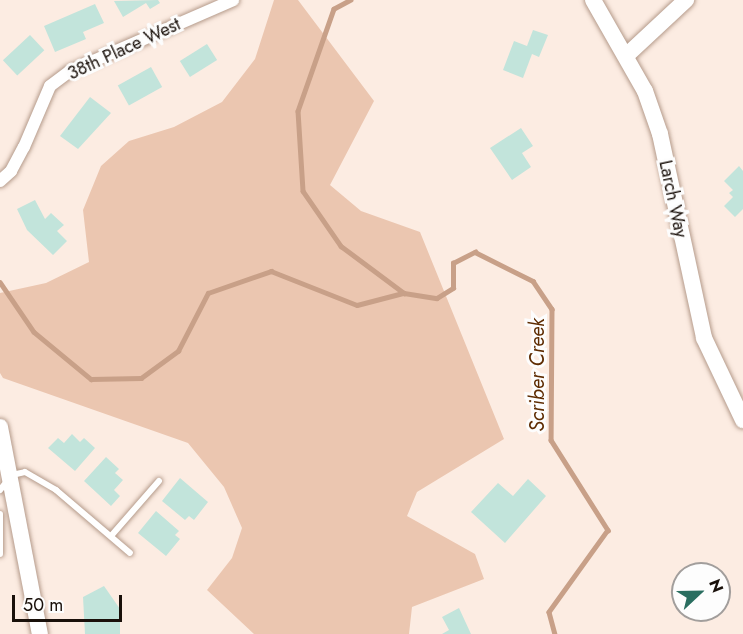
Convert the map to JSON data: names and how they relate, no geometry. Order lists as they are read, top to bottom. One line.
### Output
{"streets":{"main road":["Larch Way"],"street":["38th Place West"]},"water":["Scriber Creek"],"scale_bar":"50 m","north":"right"}
